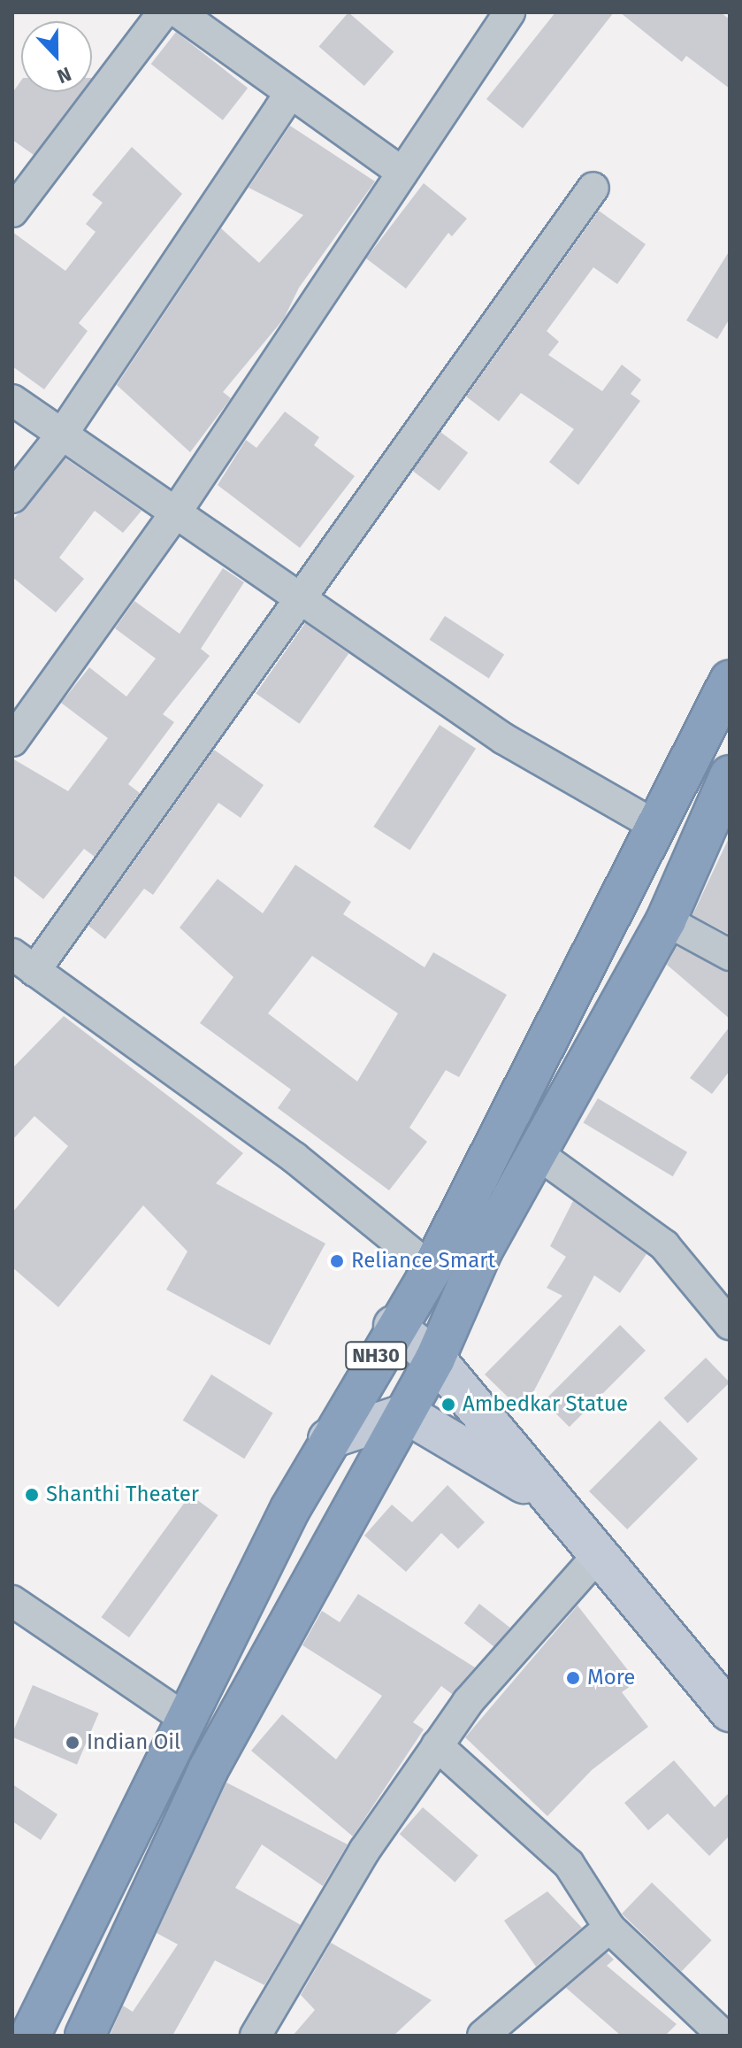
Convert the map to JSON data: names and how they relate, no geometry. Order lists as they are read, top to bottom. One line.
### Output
{"streets":{"highway":["NH30"]},"places":["Reliance Smart","Ambedkar Statue","Shanthi Theater","More","Indian Oil"],"north":"bottom"}
